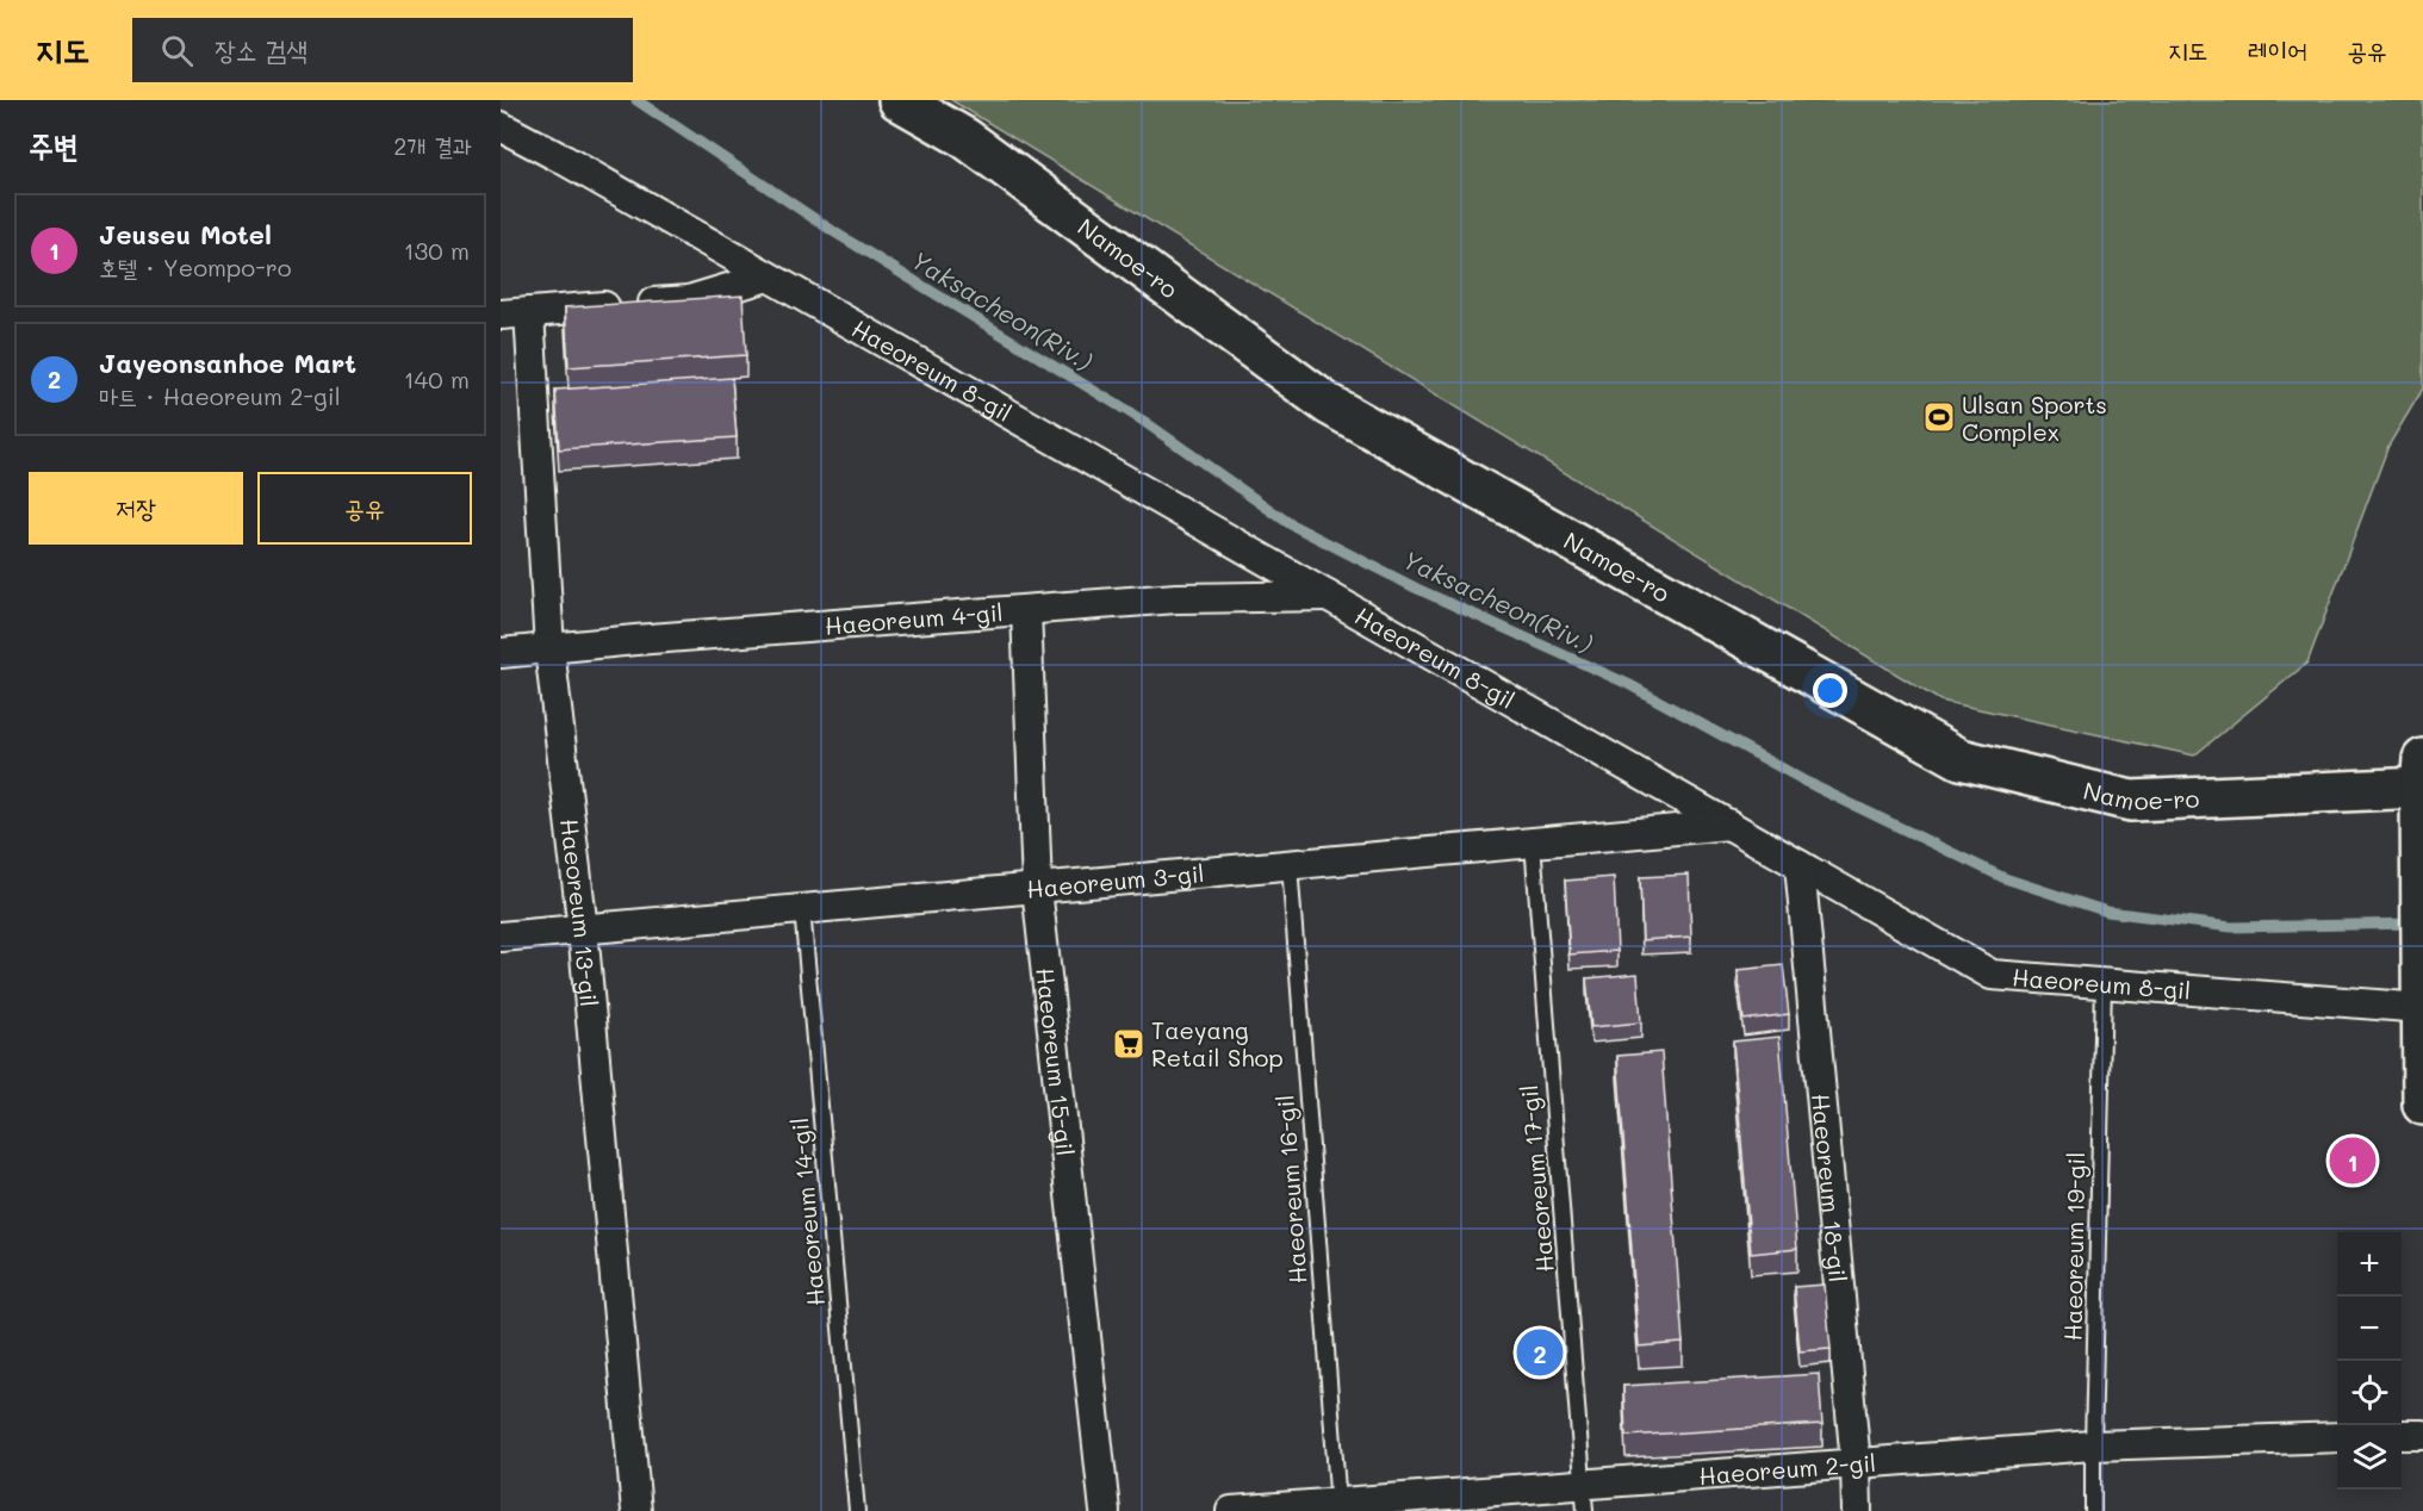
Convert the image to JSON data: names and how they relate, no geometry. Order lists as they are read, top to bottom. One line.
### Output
{"streets":{"street":["Namoe-ro","Haeoreum 8-gil","Haeoreum 4-gil","Haeoreum 3-gil","Haeoreum 13-gil","Haeoreum 15-gil","Haeoreum 18-gil","Haeoreum 2-gil"],"lane":["Haeoreum 17-gil","Haeoreum 16-gil","Haeoreum 14-gil","Haeoreum 19-gil"]},"crossings":[["Haeoreum 8-gil","Haeoreum 4-gil"],["Haeoreum 8-gil","Haeoreum 3-gil"],["Haeoreum 8-gil","Haeoreum 18-gil"],["Haeoreum 8-gil","Haeoreum 19-gil"],["Haeoreum 4-gil","Haeoreum 13-gil"],["Haeoreum 4-gil","Haeoreum 15-gil"],["Haeoreum 3-gil","Haeoreum 13-gil"],["Haeoreum 3-gil","Haeoreum 15-gil"],["Haeoreum 3-gil","Haeoreum 17-gil"],["Haeoreum 3-gil","Haeoreum 16-gil"],["Haeoreum 3-gil","Haeoreum 14-gil"],["Haeoreum 17-gil","Haeoreum 2-gil"],["Haeoreum 18-gil","Haeoreum 2-gil"],["Haeoreum 16-gil","Haeoreum 2-gil"],["Haeoreum 19-gil","Haeoreum 2-gil"]],"water":["Yaksacheon(Riv.)"],"places":{"sports":["Ulsan Sports Complex"],"supermarket":["Taeyang Retail Shop"]},"page":{"header":"지도","search":"장소 검색","nav":["지도","레이어","공유"],"heading":["주변","2개 결과"],"list":[{"mark":"1","name":"Jeuseu Motel","note":"호텔 · Yeompo-ro","value":"130 m"},{"mark":"2","name":"Jayeonsanhoe Mart","note":"마트 · Haeoreum 2-gil","value":"140 m"}],"buttons":["저장","공유"],"pins":["1","2"],"map_buttons":["+","−"]}}
